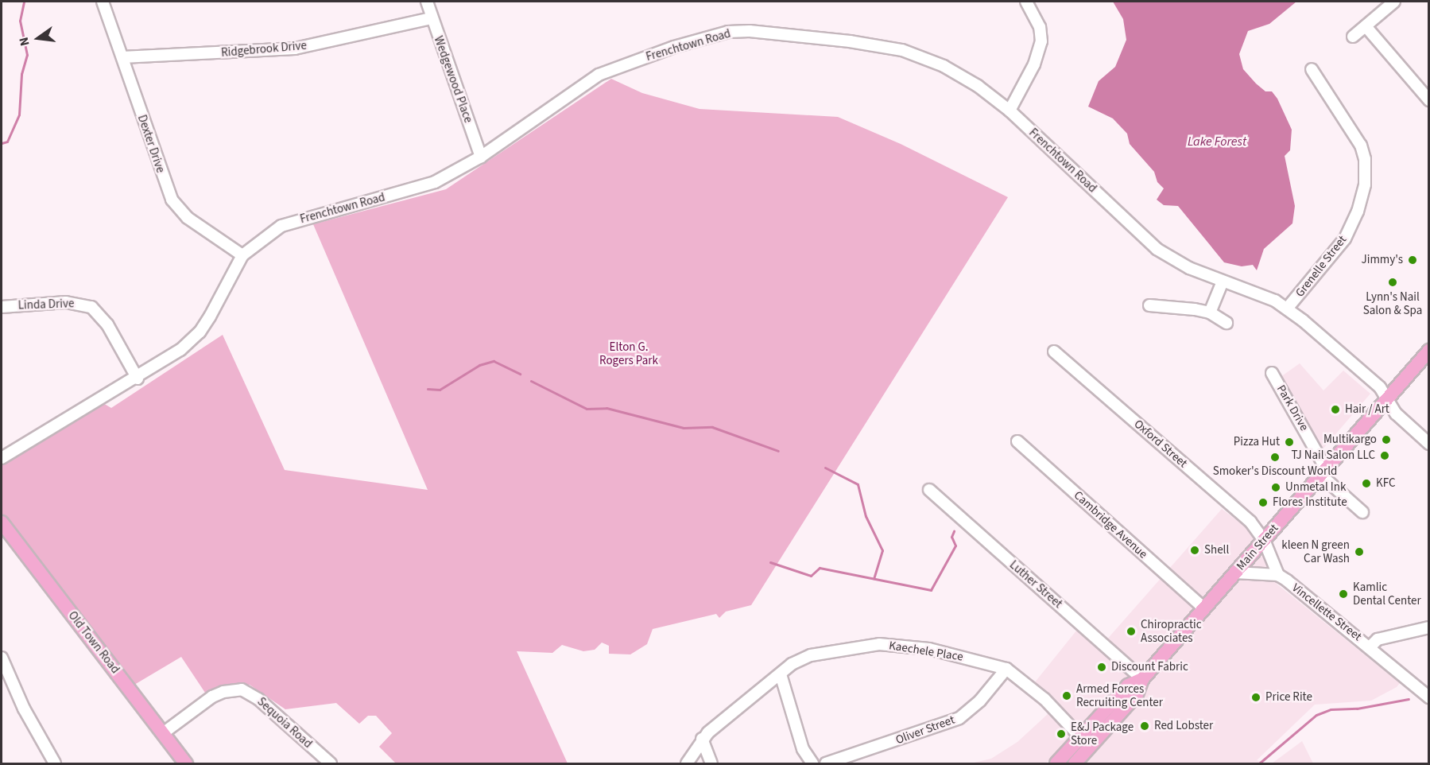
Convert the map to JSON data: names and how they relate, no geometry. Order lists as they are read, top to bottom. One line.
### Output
{"streets":{"main road":["Main Street","Old Town Road"],"street":["Frenchtown Road","Ridgebrook Drive","Wedgewood Place","Dexter Drive","Grenelle Street","Linda Drive","Park Drive","Oxford Street","Cambridge Avenue","Luther Street","Vincellette Street","Kaechele Place","Sequoia Road","Oliver Street"]},"crossings":[["Frenchtown Road","Wedgewood Place"],["Frenchtown Road","Dexter Drive"],["Frenchtown Road","Grenelle Street"],["Frenchtown Road","Linda Drive"],["Frenchtown Road","Main Street"],["Ridgebrook Drive","Wedgewood Place"],["Ridgebrook Drive","Dexter Drive"],["Park Drive","Main Street"],["Oxford Street","Main Street"],["Oxford Street","Vincellette Street"],["Cambridge Avenue","Main Street"],["Main Street","Luther Street"],["Main Street","Vincellette Street"],["Main Street","Kaechele Place"],["Old Town Road","Sequoia Road"],["Kaechele Place","Oliver Street"]],"water":["Lake Forest"],"parks":["Elton G. Rogers Park"],"places":["Jimmy's","Lynn's Nail Salon & Spa","Hair / Art","Multikargo","Pizza Hut","TJ Nail Salon LLC","Smoker's Discount World","KFC","Unmetal Ink","Flores Institute","Shell","kleen N green Car Wash","Kamlic Dental Center","Chiropractic Associates","Discount Fabric","Armed Forces Recruiting Center","Price Rite","Red Lobster","E&J Package Store"],"north":"left"}
